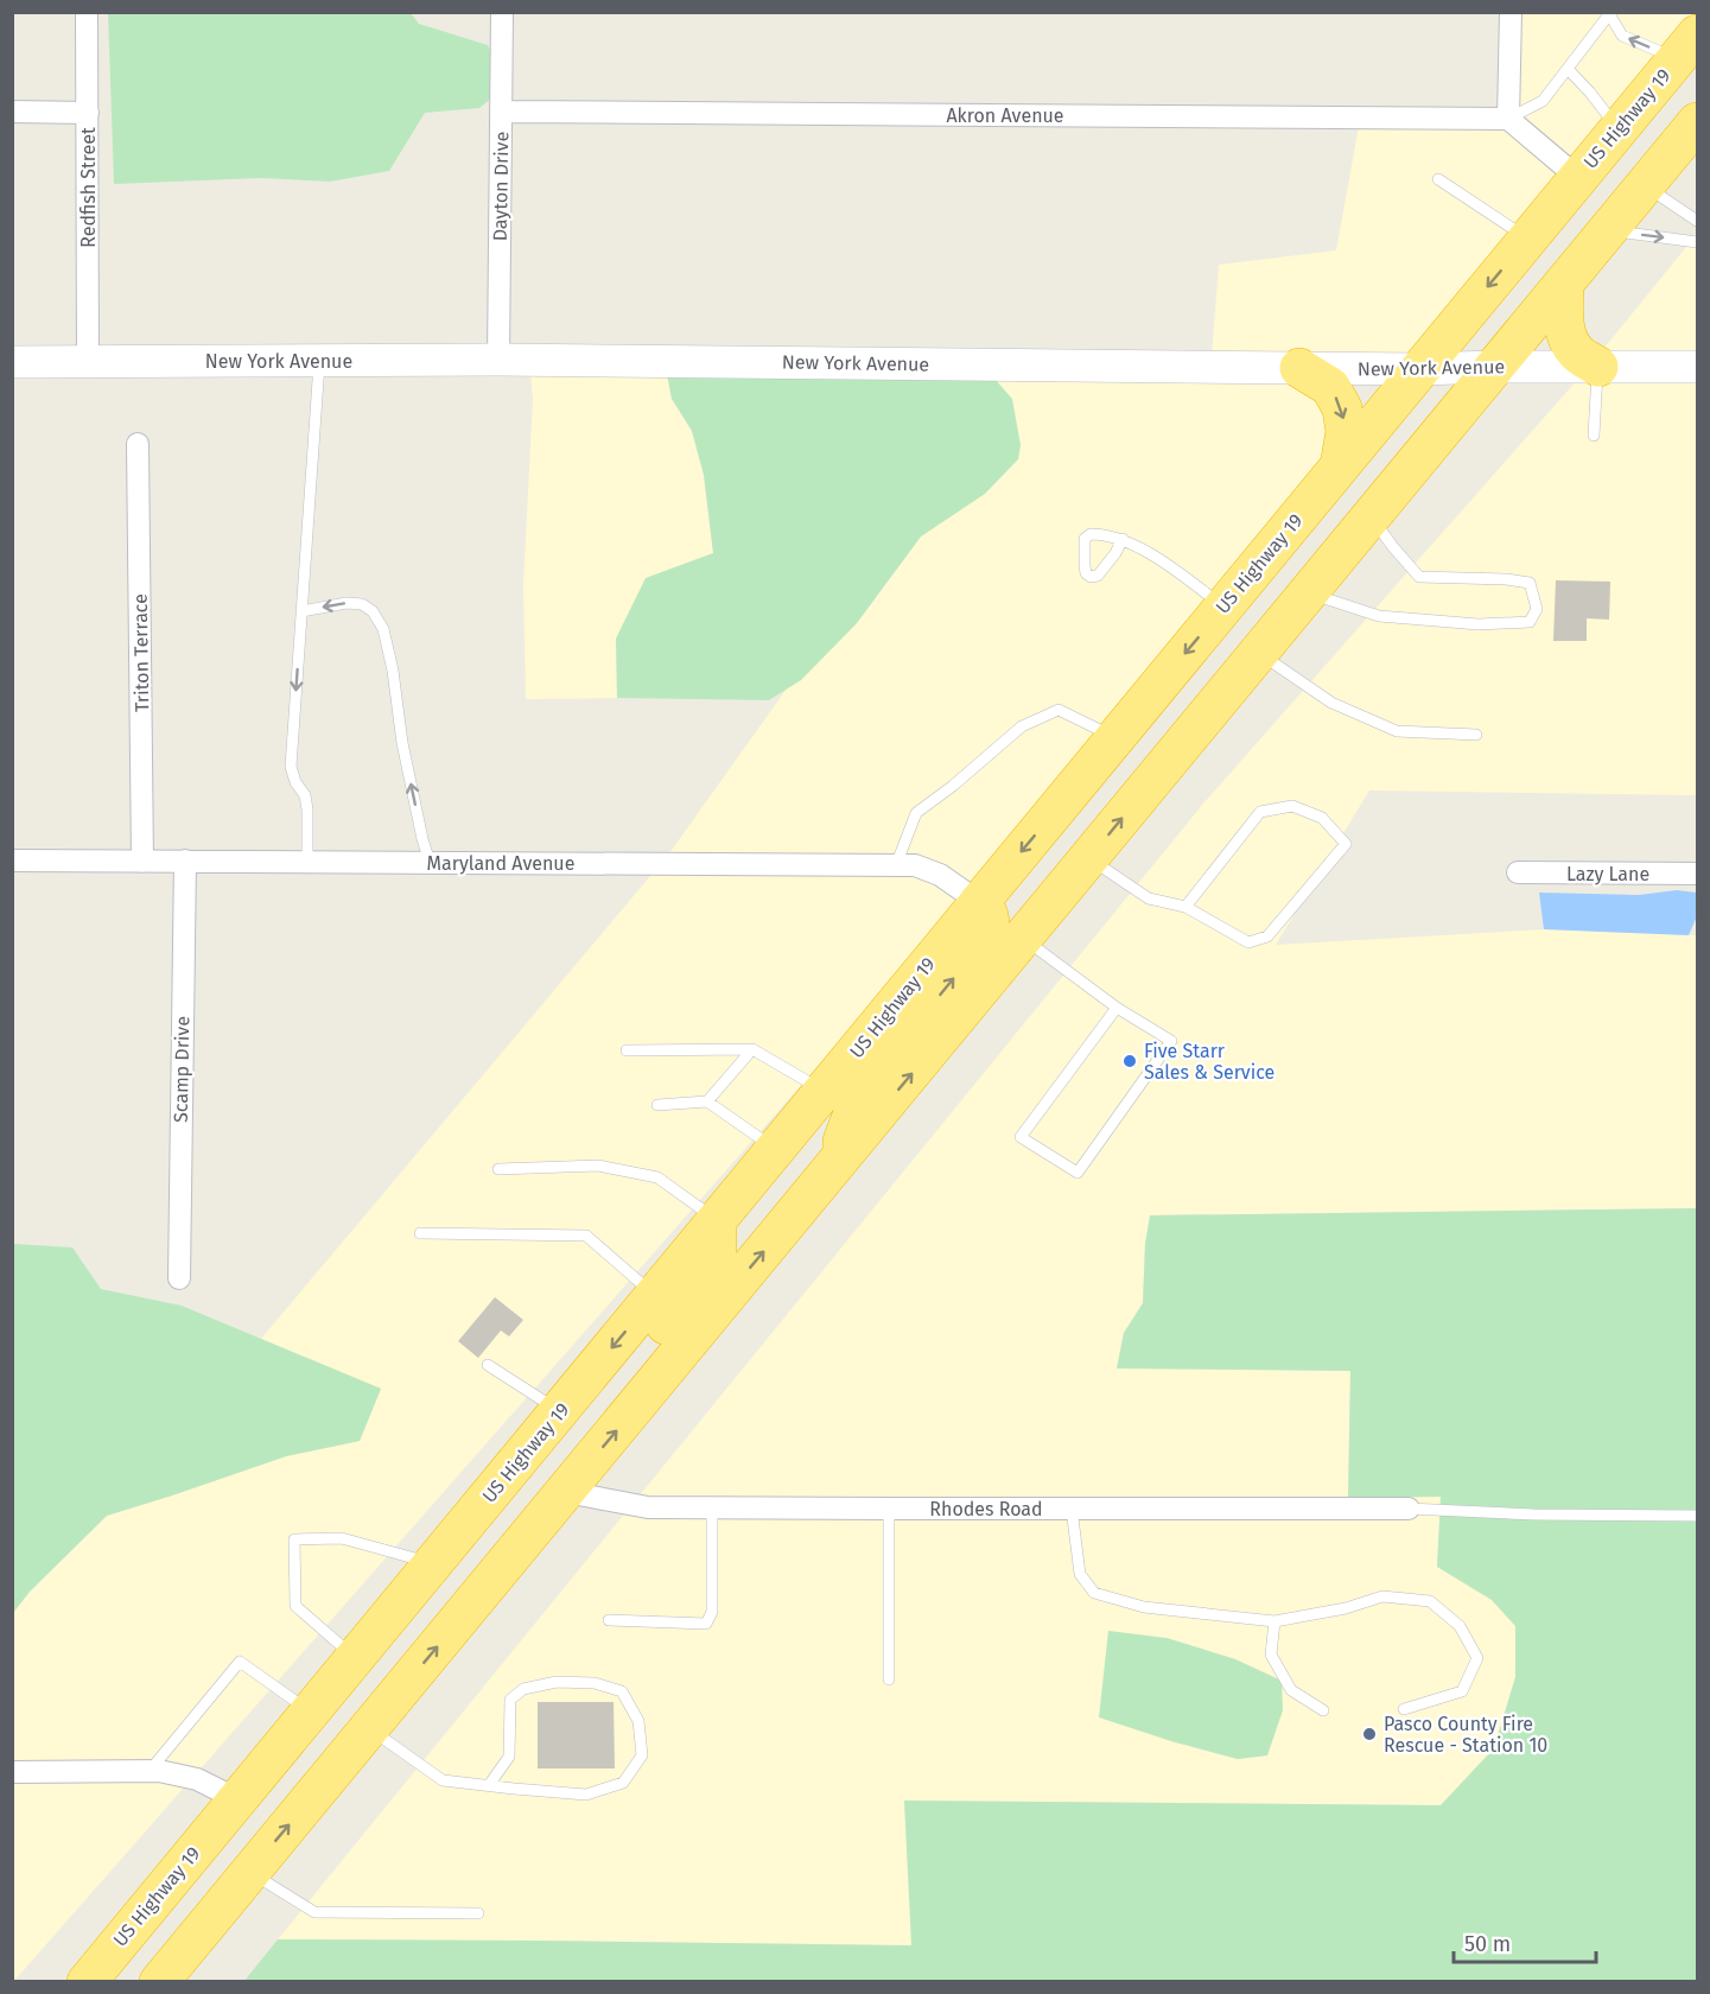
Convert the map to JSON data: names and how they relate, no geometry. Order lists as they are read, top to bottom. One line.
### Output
{"streets":{"highway":["US Highway 19"],"street":["Akron Avenue","Dayton Drive","Redfish Street","New York Avenue","Triton Terrace","Maryland Avenue","Lazy Lane","Scamp Drive","Rhodes Road"]},"crossings":[["Akron Avenue","Dayton Drive"],["US Highway 19","New York Avenue"],["US Highway 19","Maryland Avenue"],["Dayton Drive","New York Avenue"],["Redfish Street","New York Avenue"],["Triton Terrace","Maryland Avenue"],["Maryland Avenue","Scamp Drive"]],"places":["Five Starr Sales & Service","Pasco County Fire Rescue - Station 10"],"scale_bar":"50 m"}
